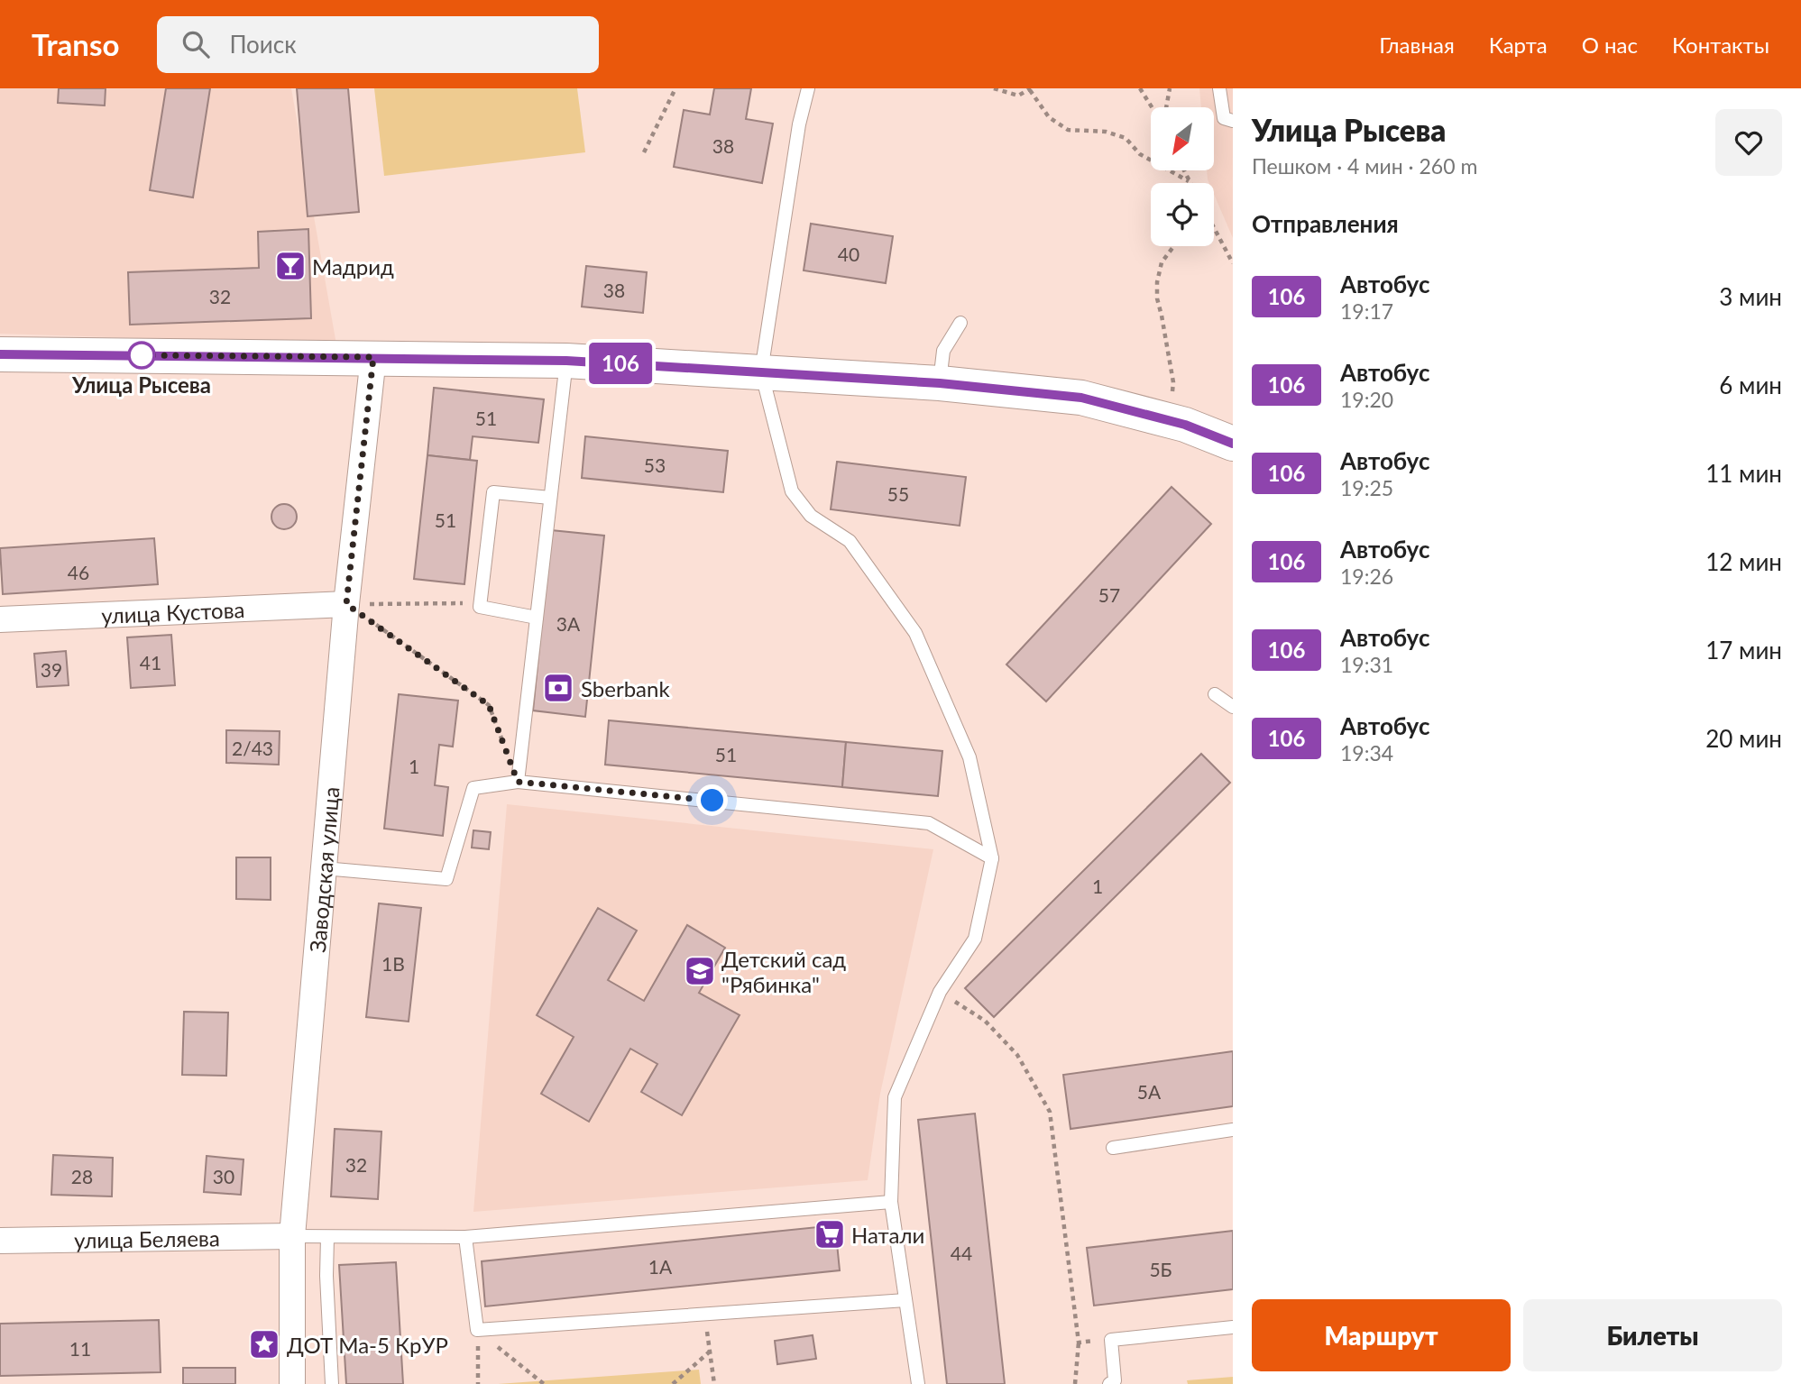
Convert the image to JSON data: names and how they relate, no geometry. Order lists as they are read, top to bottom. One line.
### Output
{"streets":{"street":["улица Кустова","Заводская улица","улица Беляева"]},"crossings":[["улица Кустова","Заводская улица"],["Заводская улица","улица Беляева"]],"places":{"bar":["Мадрид"],"other":["Улица Рысева"],"bank":["Sberbank"],"school or university":["Детский сад \"Рябинка\""],"supermarket":["Натали"],"place":["ДОТ Ма-5 КрУР"]},"lines":["bus line 106"],"house_numbers":["38","40","38","32","51","53","55","51","46","57","3А","41","39","2/43","51","1","1","1В","5А","32","28","30","44","1А","5Б","11"],"north":"bottom left","page":{"header":"Transo","search":"Поиск","nav":["Главная","Карта","О нас","Контакты"],"on_map":"106","heading":[["Улица Рысева","Пешком · 4 мин · 260 m"],"Отправления"],"list":[{"mark":"106","name":"Автобус","note":"19:17","value":"3 мин"},{"mark":"106","name":"Автобус","note":"19:20","value":"6 мин"},{"mark":"106","name":"Автобус","note":"19:25","value":"11 мин"},{"mark":"106","name":"Автобус","note":"19:26","value":"12 мин"},{"mark":"106","name":"Автобус","note":"19:31","value":"17 мин"},{"mark":"106","name":"Автобус","note":"19:34","value":"20 мин"}],"buttons":["Маршрут","Билеты"]}}
